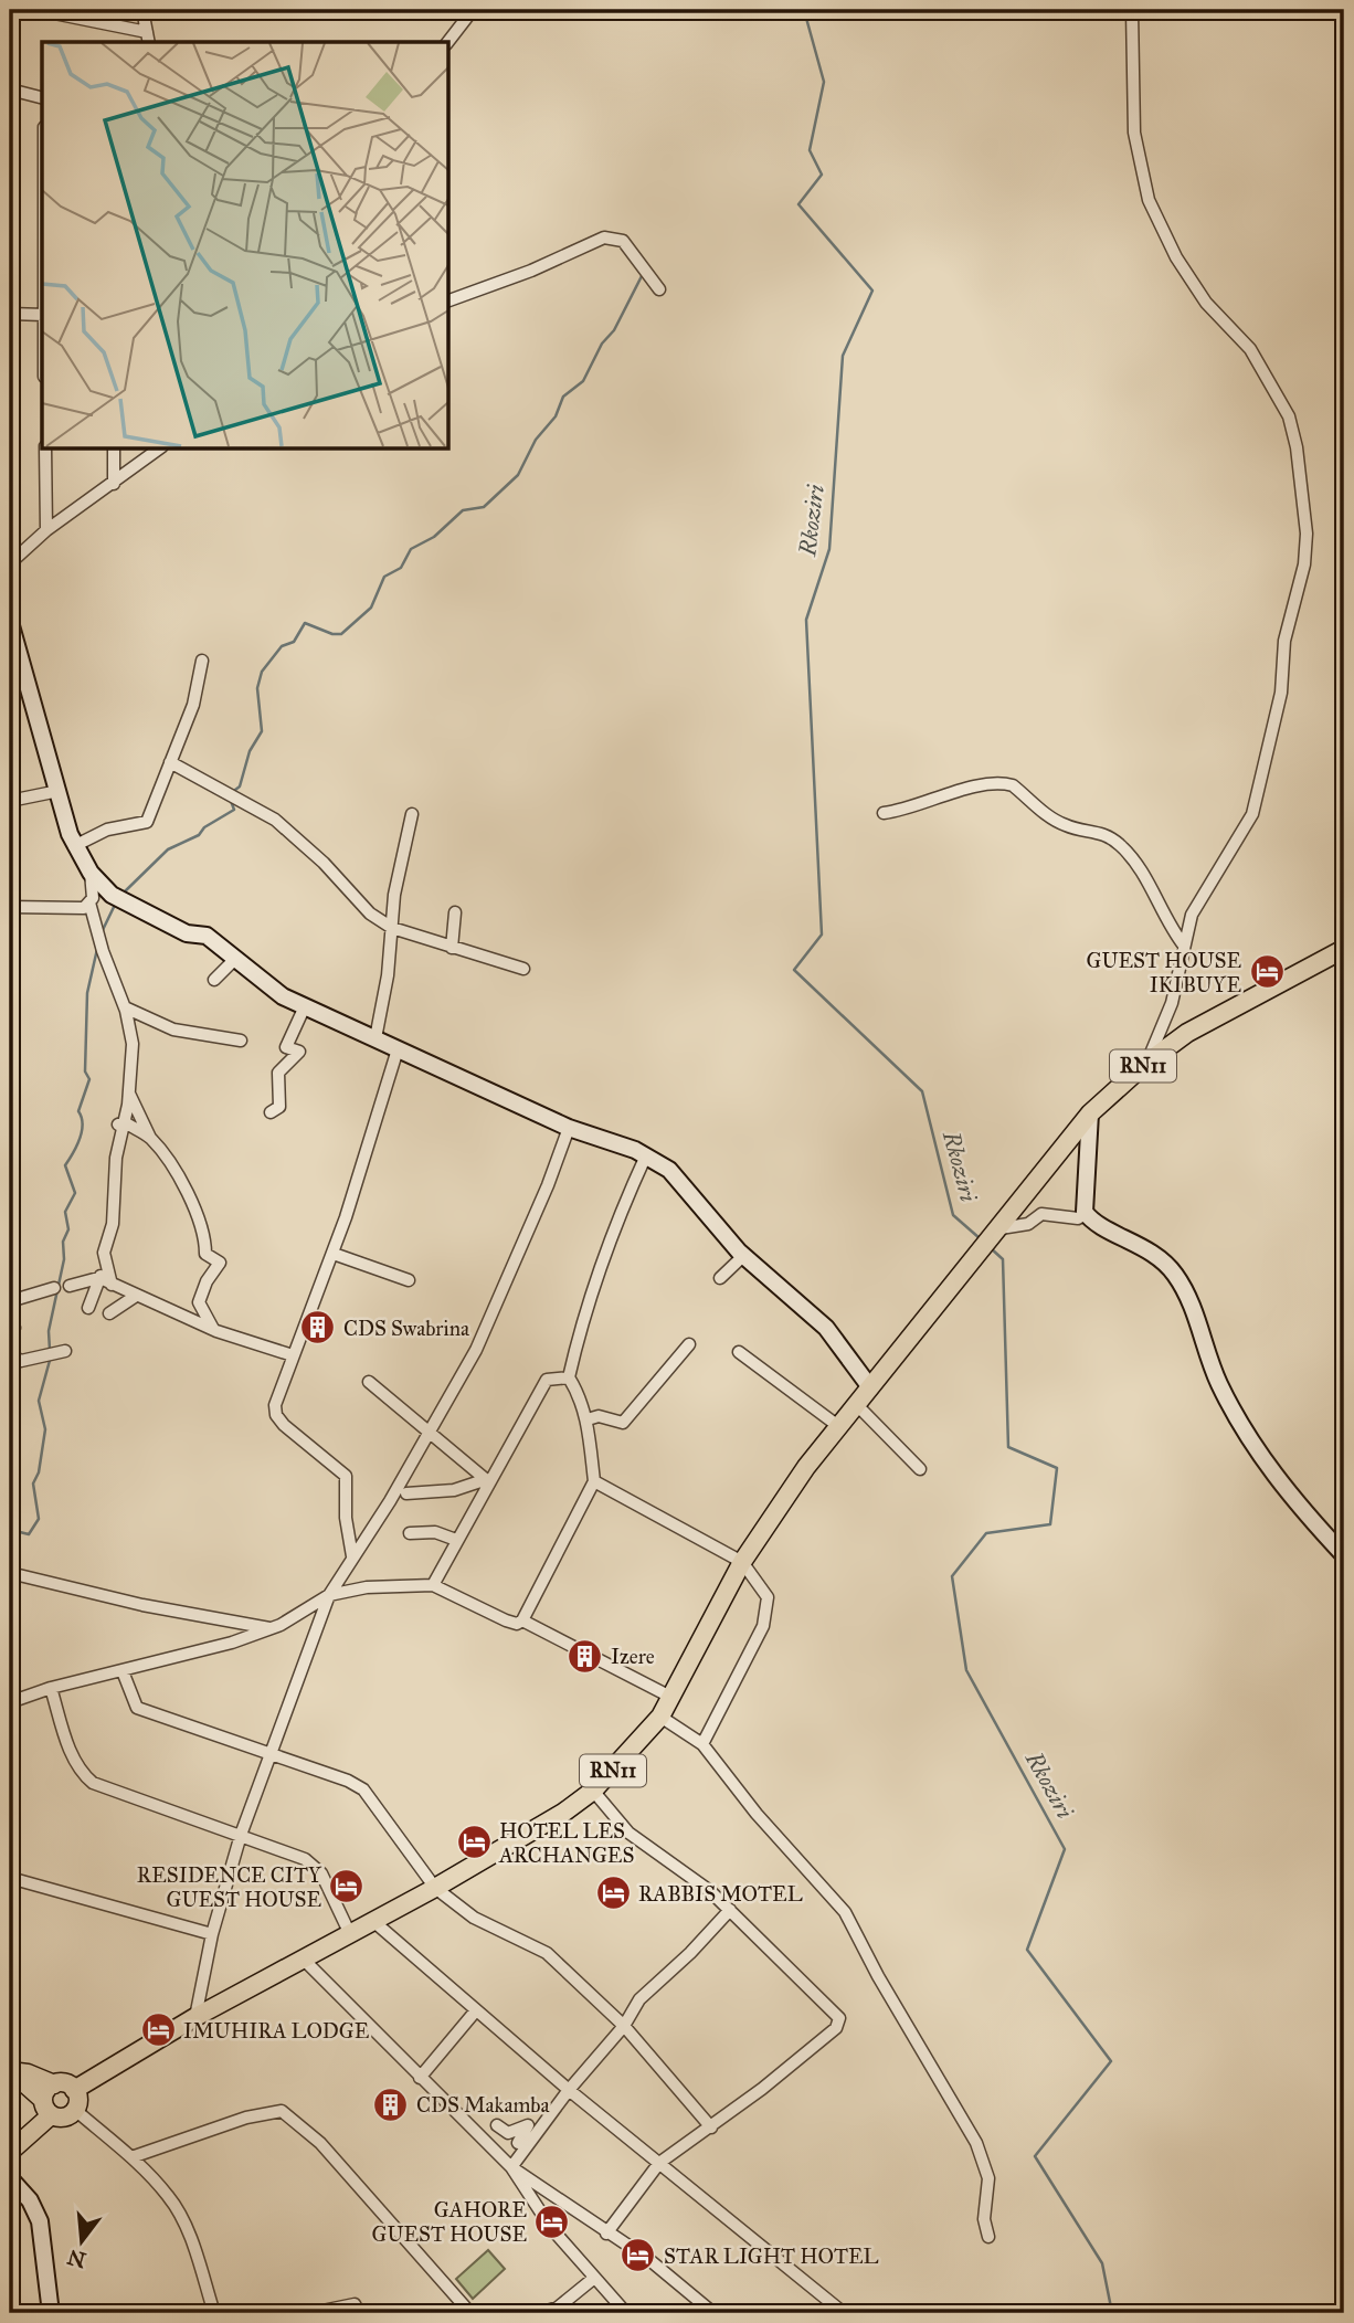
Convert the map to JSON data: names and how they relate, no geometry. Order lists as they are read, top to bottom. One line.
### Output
{"streets":{"main road":["RN11"]},"water":["Rkoziri"],"places":{"hotel":["GUEST HOUSE IKIBUYE","HOTEL LES ARCHANGES","RESIDENCE CITY GUEST HOUSE","RABBIS MOTEL","IMUHIRA LODGE","GAHORE GUEST HOUSE","STAR LIGHT HOTEL"],"building":["CDS Swabrina","Izere","CDS Makamba"]},"north":"bottom"}
